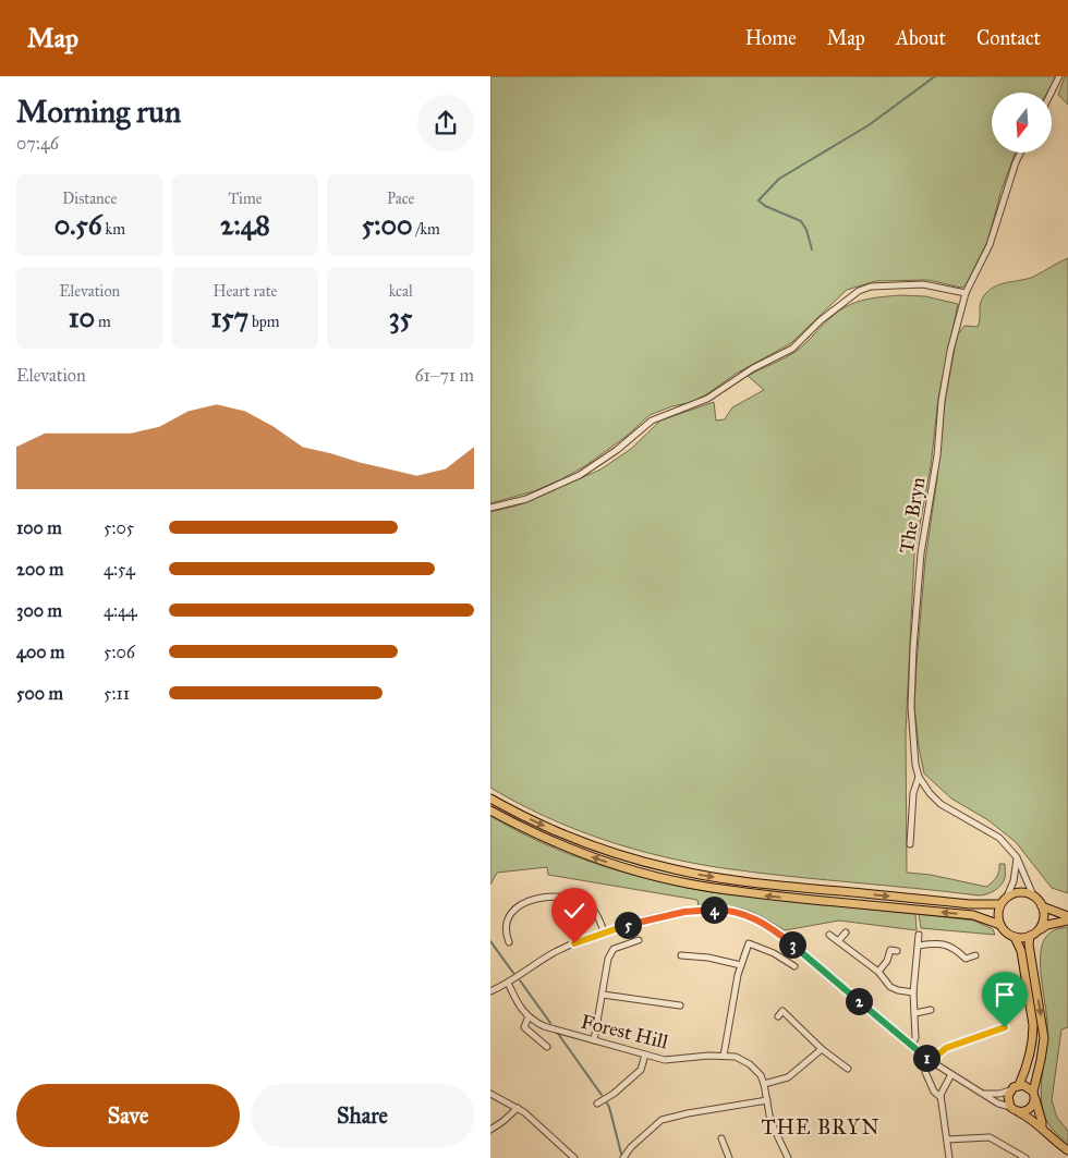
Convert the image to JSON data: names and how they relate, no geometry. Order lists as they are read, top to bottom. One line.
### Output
{"streets":{"street":["The Bryn","Forest Hill"]},"districts":["THE BRYN"],"north":"bottom","page":{"header":"Map","nav":["Home","Map","About","Contact"],"heading":["Morning run","07:46"],"stats":[["Distance","0.56 km"],["Time","2:48"],["Pace","5:00 /km"],["Elevation","10 m"],["Heart rate","157 bpm"],["kcal","35"]],"chart":["Elevation","61–71 m"],"list":[{"name":"100 m","note":"5:05"},{"name":"200 m","note":"4:54"},{"name":"300 m","note":"4:44"},{"name":"400 m","note":"5:06"},{"name":"500 m","note":"5:11"}],"pins":["4","5","3","2","1"],"buttons":["Save","Share"]}}
